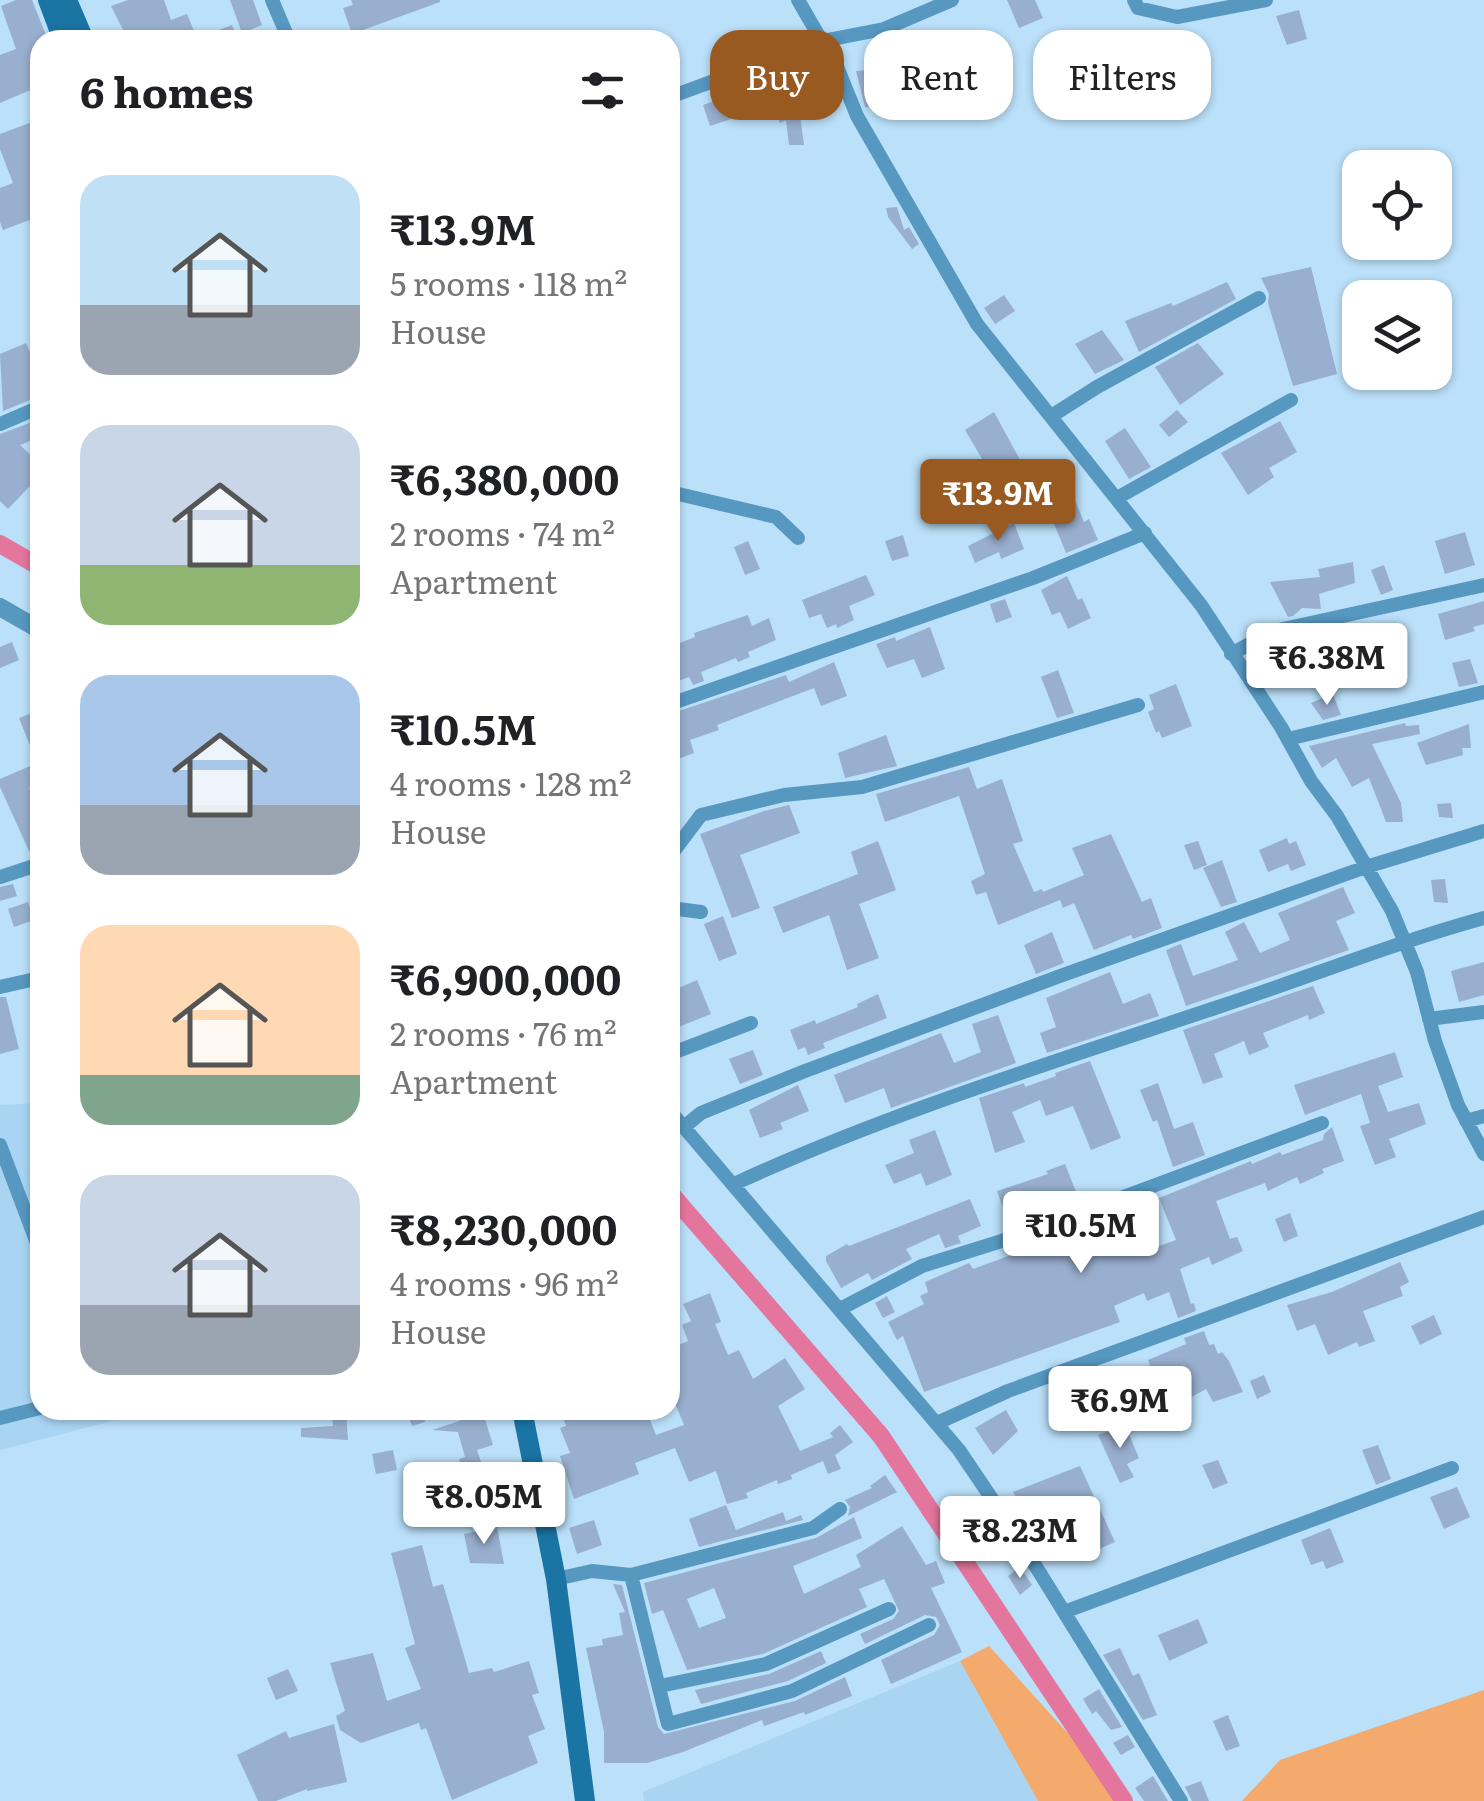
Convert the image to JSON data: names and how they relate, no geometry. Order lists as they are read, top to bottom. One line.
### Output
{"page":{"chip":["Buy","Rent","Filters"],"heading":"6 homes","list":[{"name":"₹13.9M","note":"5 rooms · 118 m² · House"},{"name":"₹6,380,000","note":"2 rooms · 74 m² · Apartment"},{"name":"₹10.5M","note":"4 rooms · 128 m² · House"},{"name":"₹6,900,000","note":"2 rooms · 76 m² · Apartment"},{"name":"₹8,230,000","note":"4 rooms · 96 m² · House"}],"price":["₹13.9M","₹6.38M","₹10.5M","₹6.9M","₹8.05M","₹8.23M"]}}
